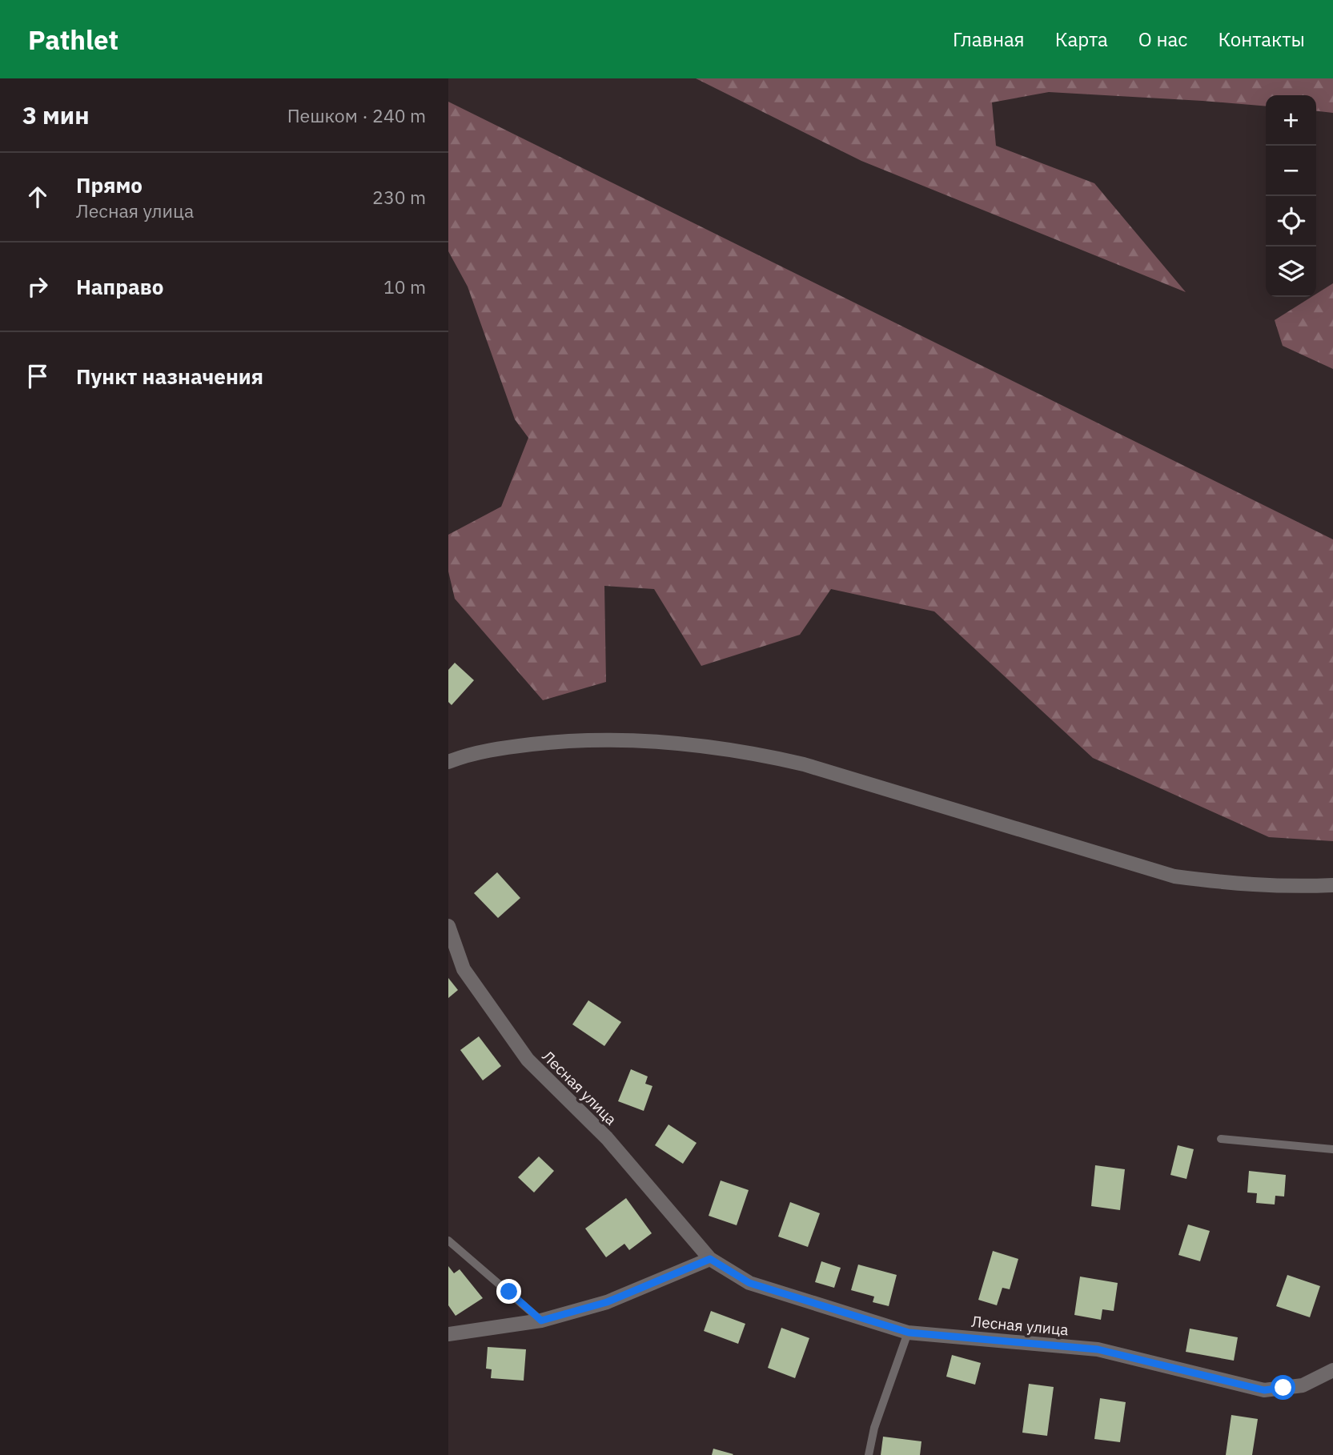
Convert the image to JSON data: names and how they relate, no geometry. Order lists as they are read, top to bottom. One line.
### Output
{"streets":{"street":["Лесная улица"]},"page":{"header":"Pathlet","nav":["Главная","Карта","О нас","Контакты"],"heading":["3 мин","Пешком · 240 m"],"map_buttons":["+","−"],"list":[["Прямо","Лесная улица","230 m"],["Направо","10 m"],"Пункт назначения"]}}
